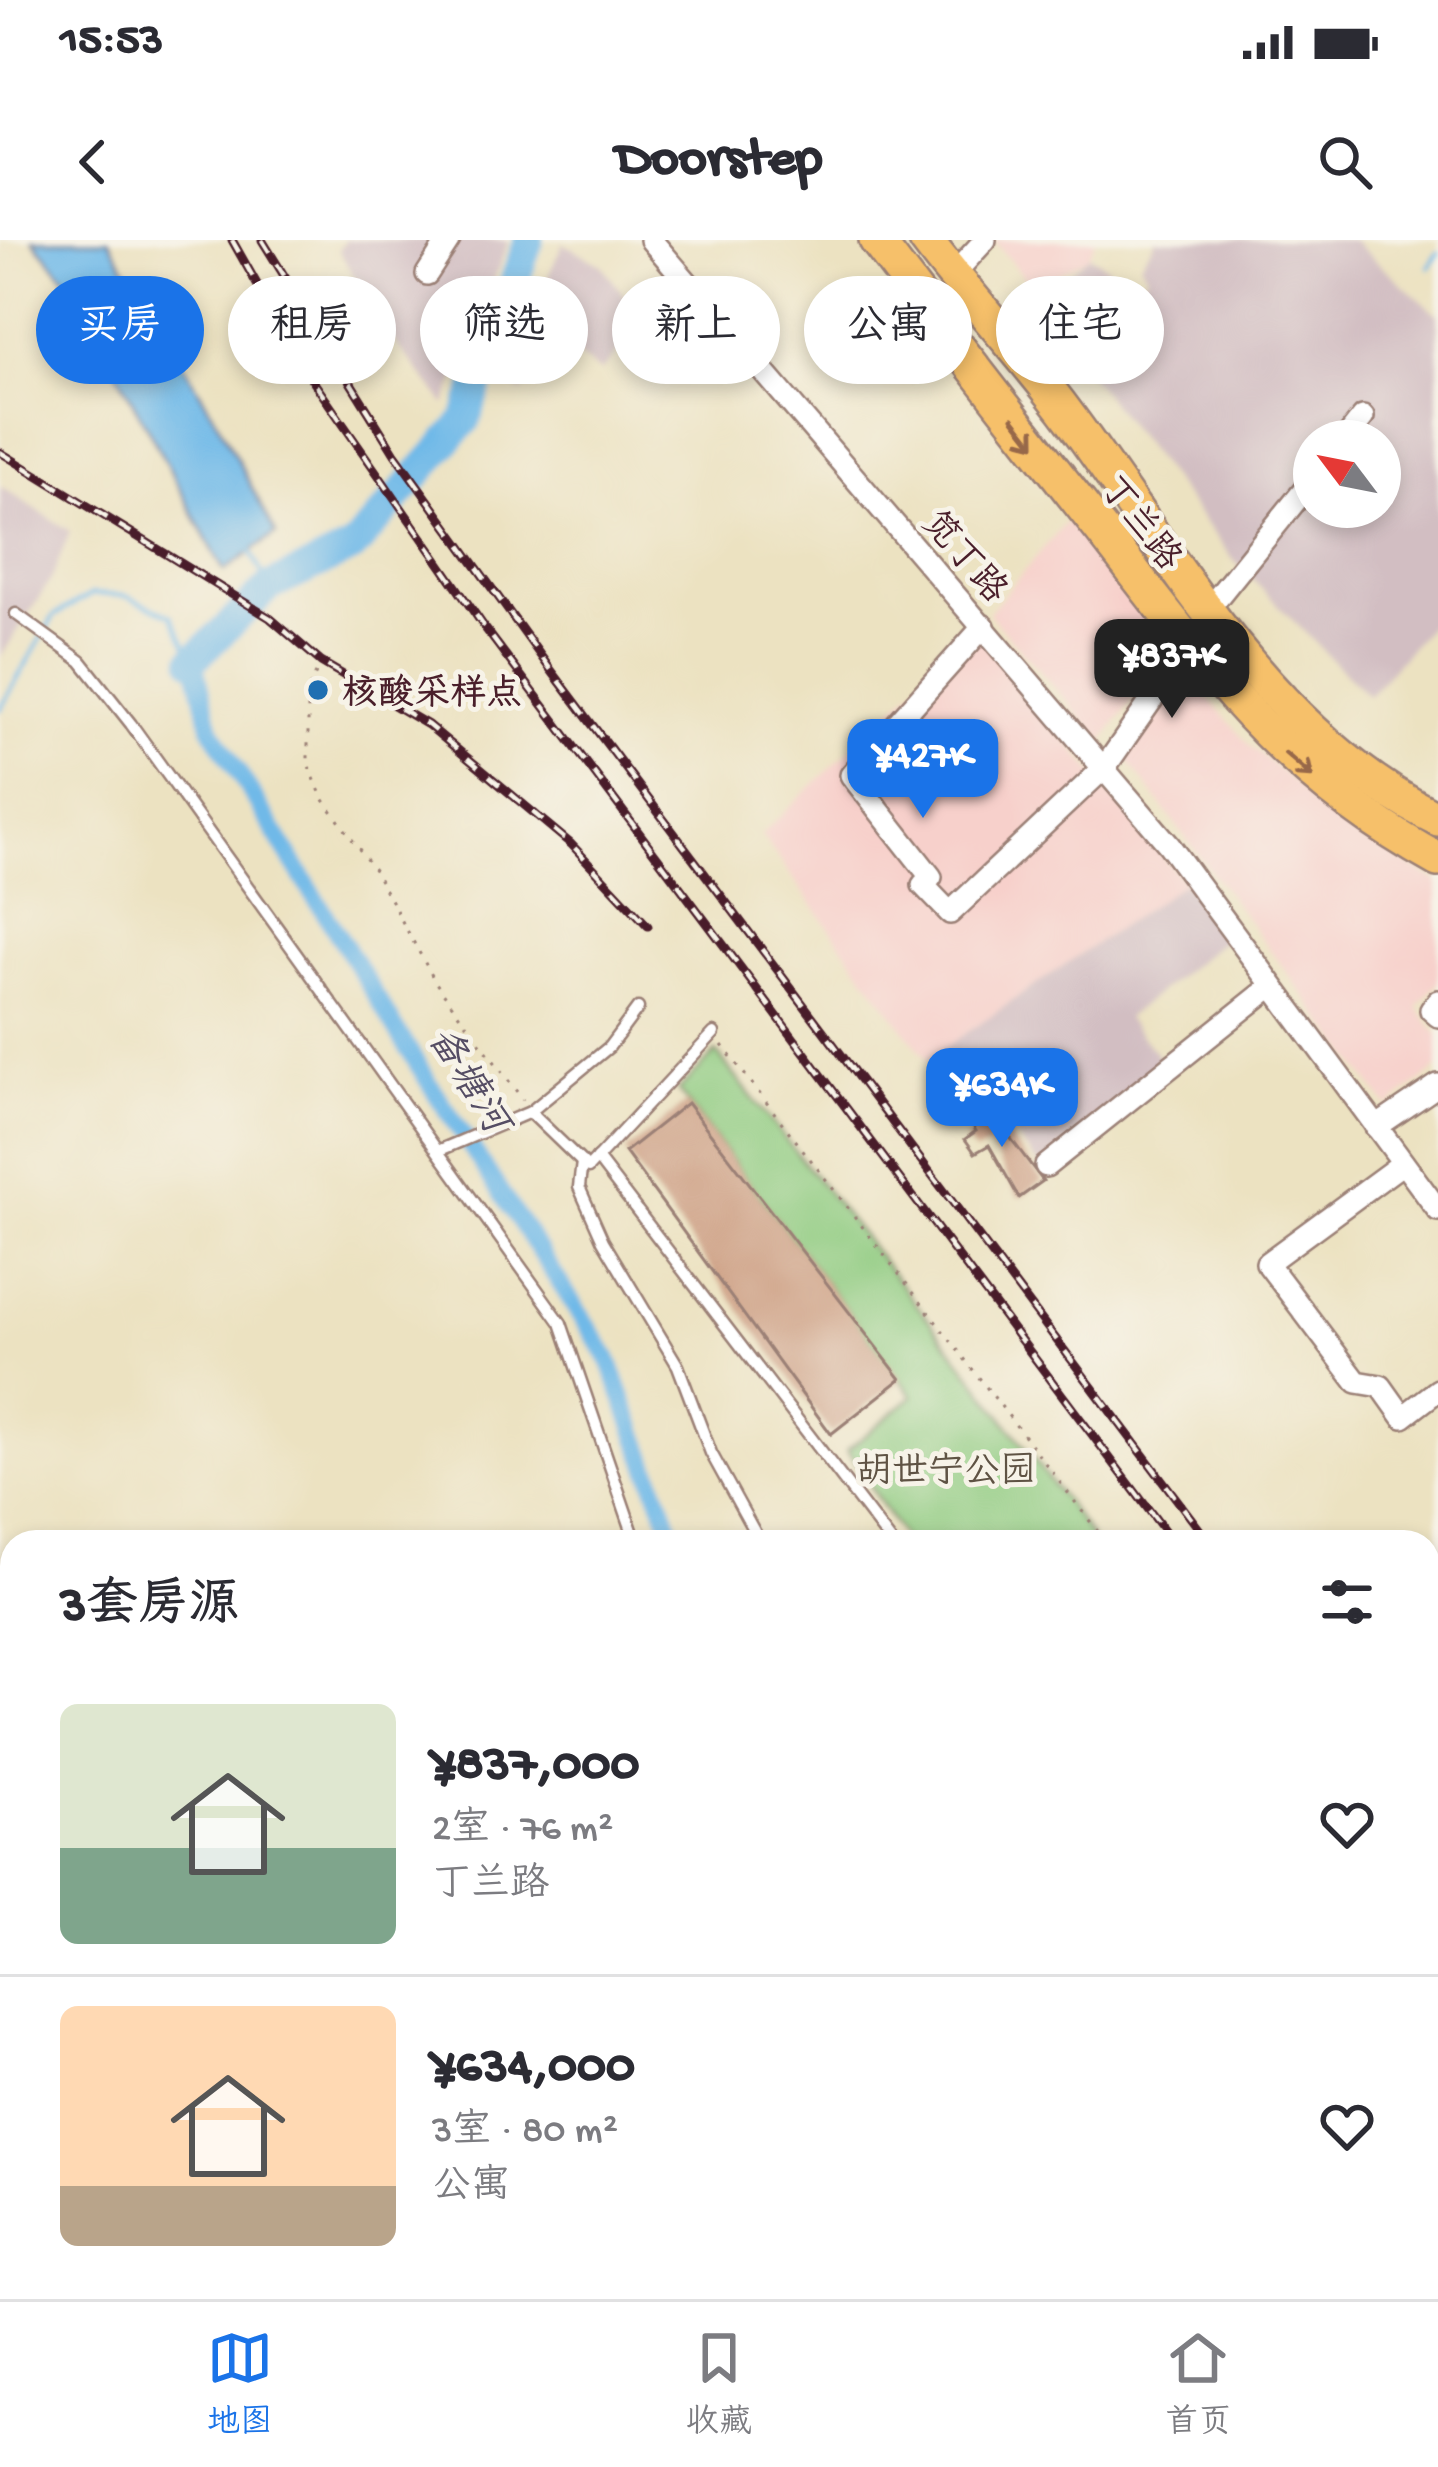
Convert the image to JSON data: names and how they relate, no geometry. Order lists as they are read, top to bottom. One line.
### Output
{"streets":{"main road":["丁兰路"],"street":["笕丁路"]},"water":["备塘河"],"parks":["胡世宁公园"],"places":["核酸采样点"],"north":"top left","page":{"status":"15:53","header":"Doorstep","chip":["买房","租房","筛选","新上","公寓","住宅"],"price":["¥837K","¥427K","¥634K"],"heading":"3套房源","list":[{"name":"¥837,000","note":"2室 · 76 m² · 丁兰路"},{"name":"¥634,000","note":"3室 · 80 m² · 公寓"}],"tabs":["地图","收藏","首页"]}}
